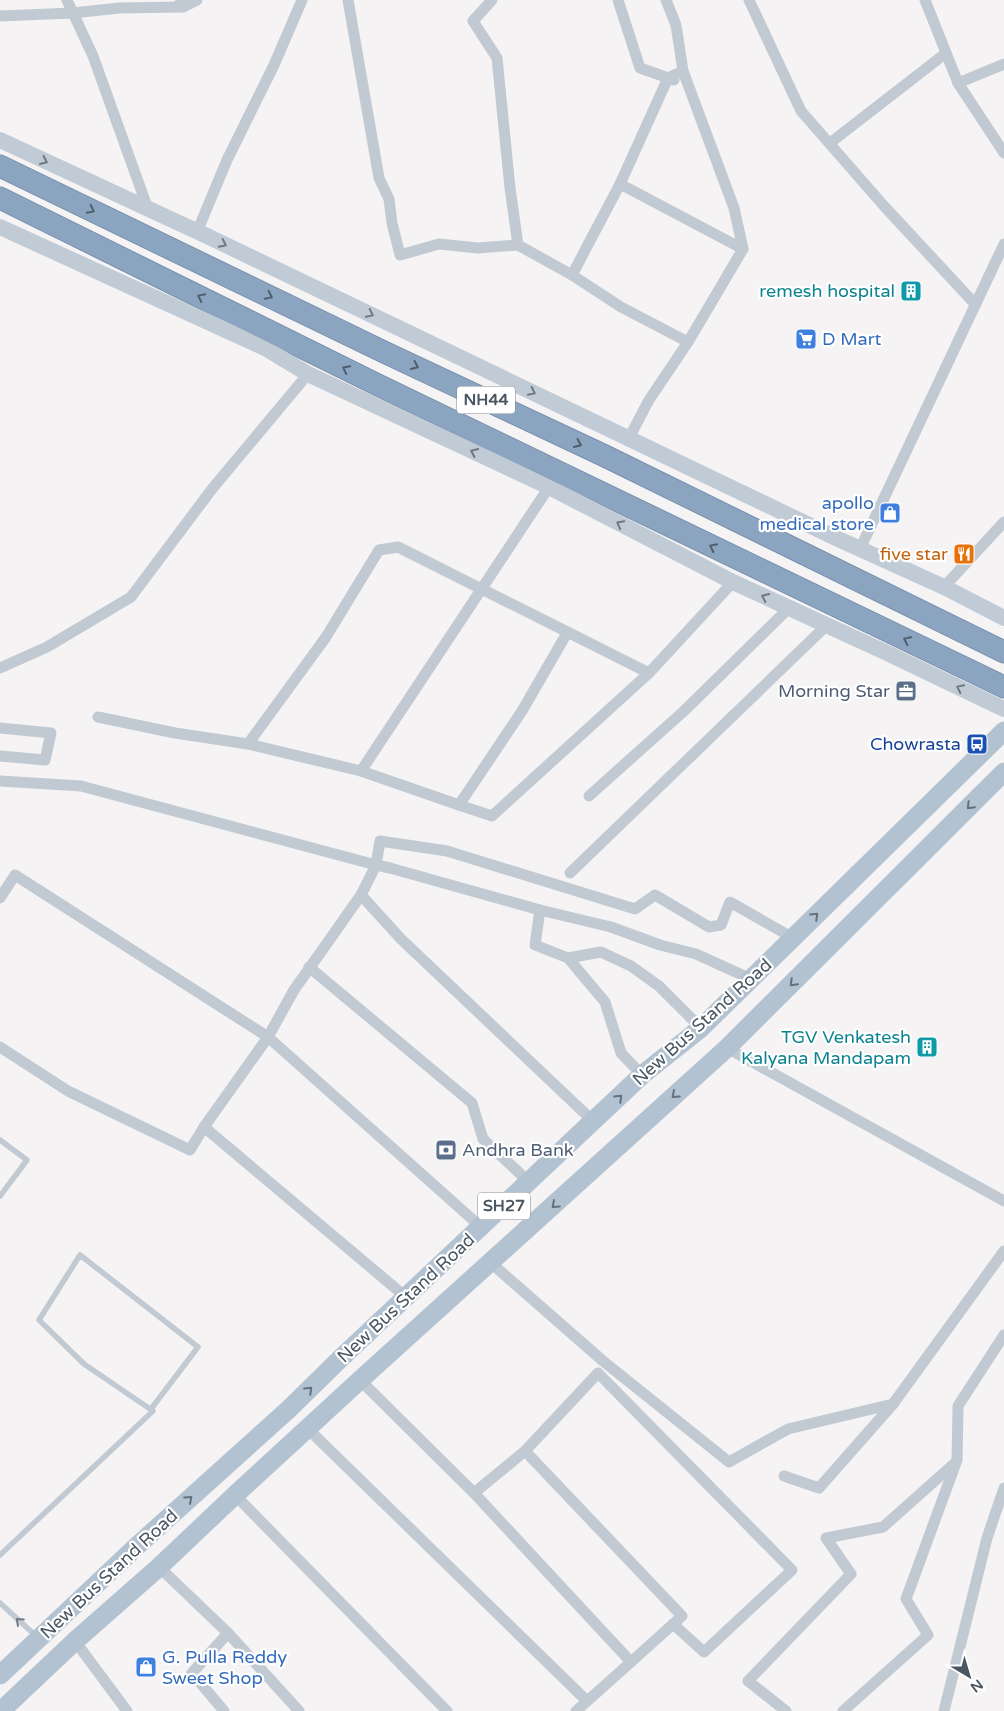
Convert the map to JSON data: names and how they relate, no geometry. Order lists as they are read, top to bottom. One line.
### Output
{"streets":{"highway":["NH44"],"main road":["New Bus Stand Road","SH27"]},"places":{"building":["remesh hospital","TGV Venkatesh Kalyana Mandapam"],"supermarket":["D Mart"],"shop":["apollo medical store","G. Pulla Reddy Sweet Shop"],"restaurant":["five star"],"office":["Morning Star"],"bus stop":["Chowrasta"],"bank":["Andhra Bank"]},"north":"bottom right"}
